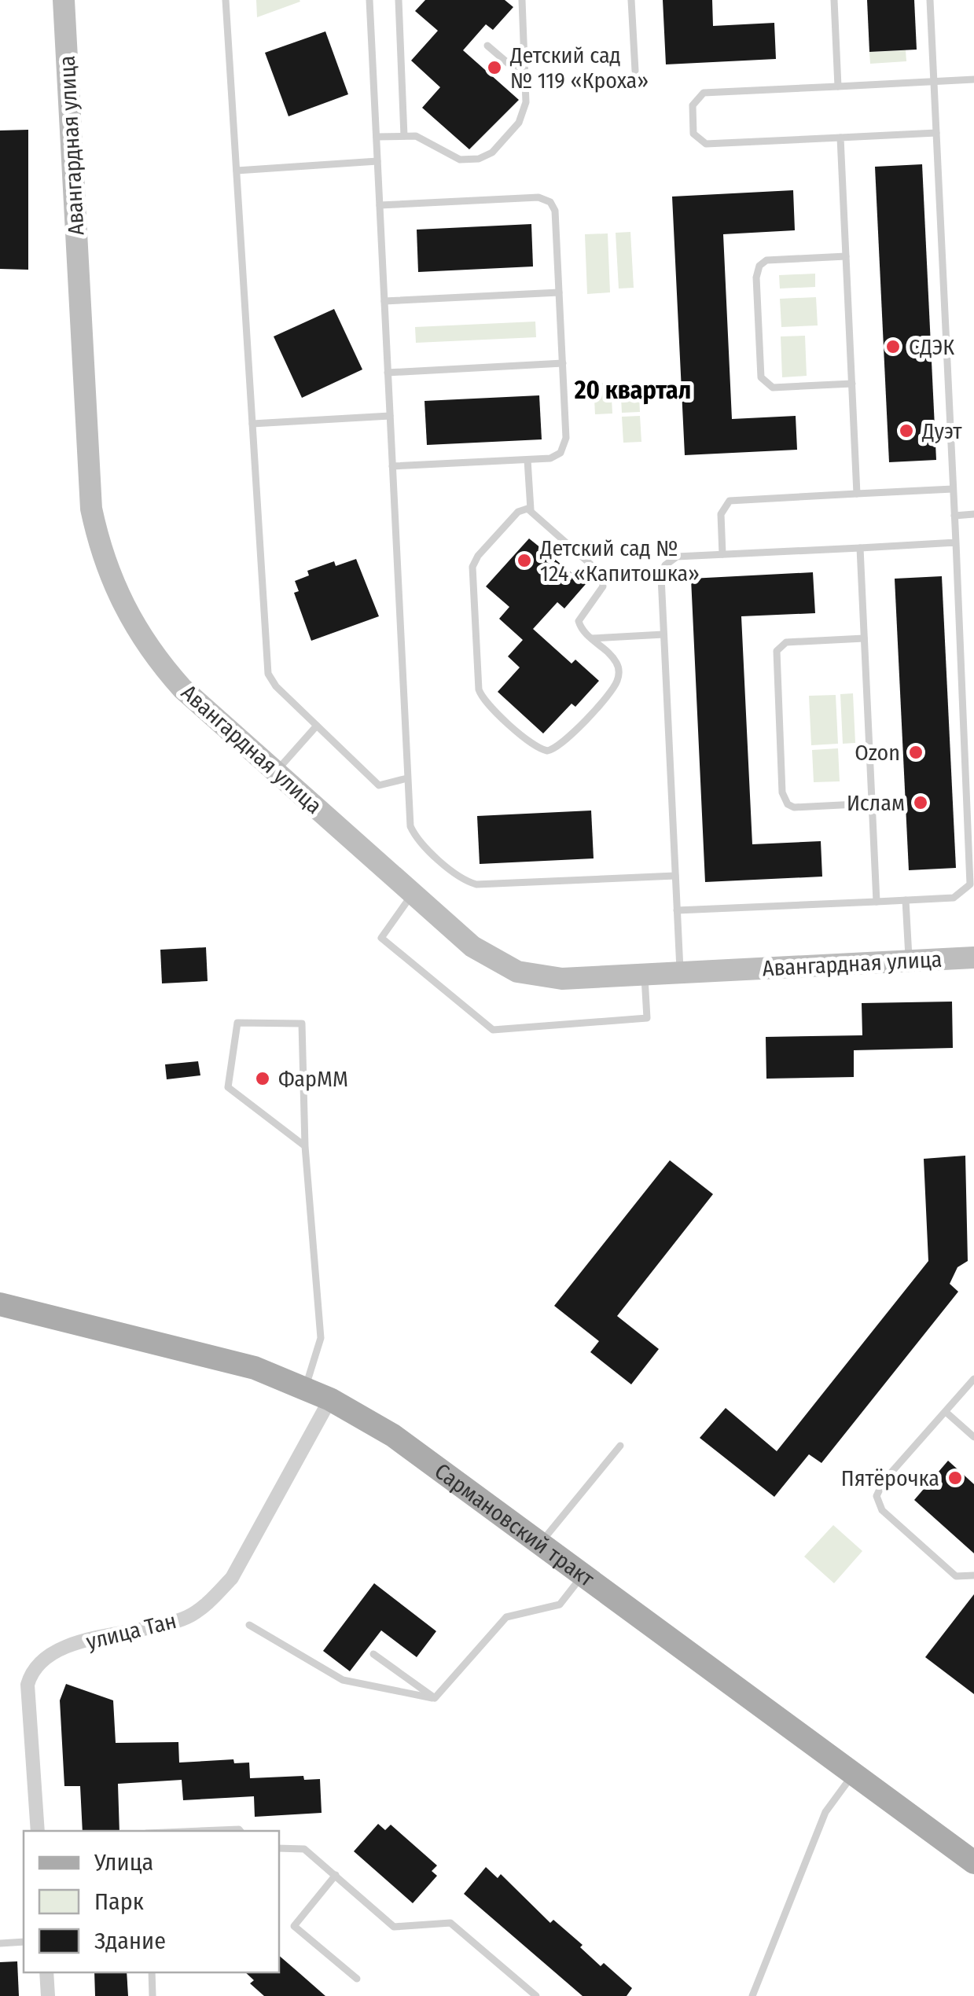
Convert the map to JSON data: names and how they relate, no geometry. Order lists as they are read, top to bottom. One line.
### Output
{"streets":{"main road":["Сармановский тракт"],"street":["Авангардная улица","улица Тан"]},"crossings":[["Сармановский тракт","улица Тан"]],"districts":["20 квартал"],"places":["Детский сад № 119 «Кроха»","СДЭК","Дуэт","Детский сад № 124 «Капитошка»","Ozon","Ислам","ФарММ","Пятёрочка"],"legend":["Улица","Парк","Здание"]}
